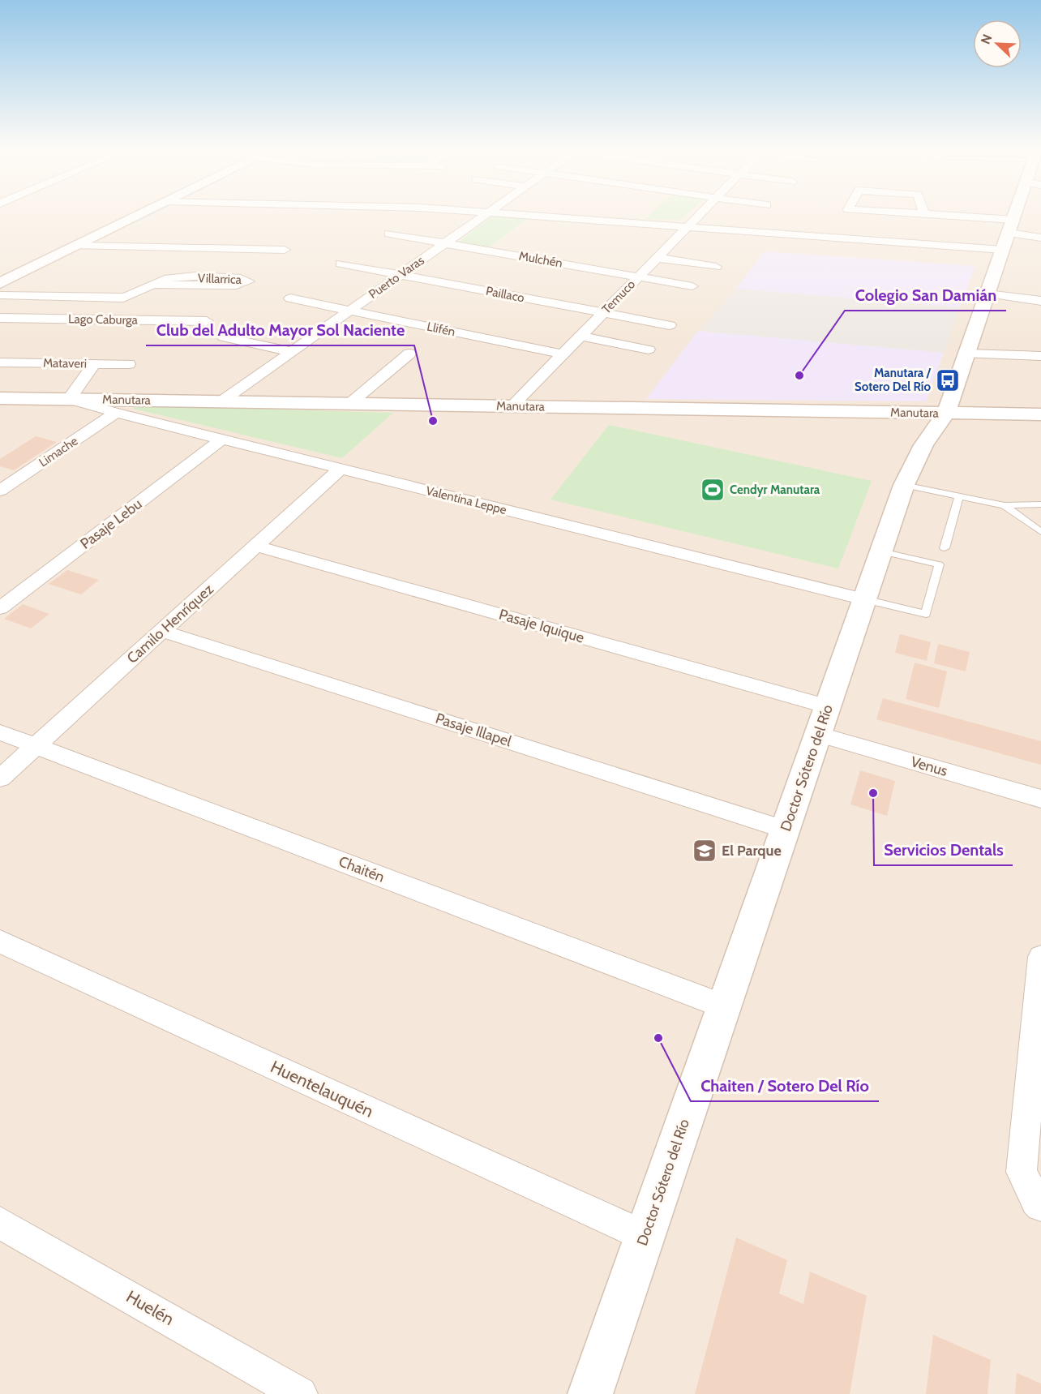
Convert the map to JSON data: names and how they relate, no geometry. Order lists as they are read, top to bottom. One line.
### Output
{"streets":{"main road":["Manutara","Doctor Sótero del Río"],"street":["Mulchén","Puerto Varas","Villarrica","Paillaco","Temuco","Lago Caburga","Llifén","Mataveri","Limache","Valentina Leppe","Pasaje Lebu","Camilo Henríquez","Pasaje Iquique","Pasaje Illapel","Venus","Chaitén","Huentelauquén","Huelén"]},"crossings":[["Mulchén","Puerto Varas"],["Mulchén","Temuco"],["Puerto Varas","Paillaco"],["Puerto Varas","Llifén"],["Puerto Varas","Manutara"],["Paillaco","Temuco"],["Temuco","Llifén"],["Temuco","Manutara"],["Manutara","Valentina Leppe"],["Manutara","Doctor Sótero del Río"],["Limache","Valentina Leppe"],["Valentina Leppe","Pasaje Lebu"],["Valentina Leppe","Camilo Henríquez"],["Valentina Leppe","Doctor Sótero del Río"],["Camilo Henríquez","Pasaje Iquique"],["Camilo Henríquez","Pasaje Illapel"],["Camilo Henríquez","Chaitén"],["Pasaje Iquique","Venus"],["Pasaje Iquique","Doctor Sótero del Río"],["Pasaje Illapel","Doctor Sótero del Río"],["Venus","Doctor Sótero del Río"],["Doctor Sótero del Río","Chaitén"],["Doctor Sótero del Río","Huentelauquén"]],"places":{"other":["Colegio San Damián","Club del Adulto Mayor Sol Naciente","Servicios Dentals","Chaiten / Sotero Del Río"],"bus stop":["Manutara / Sotero Del Río"],"sports":["Cendyr Manutara"],"school or university":["El Parque"]},"north":"top left"}
